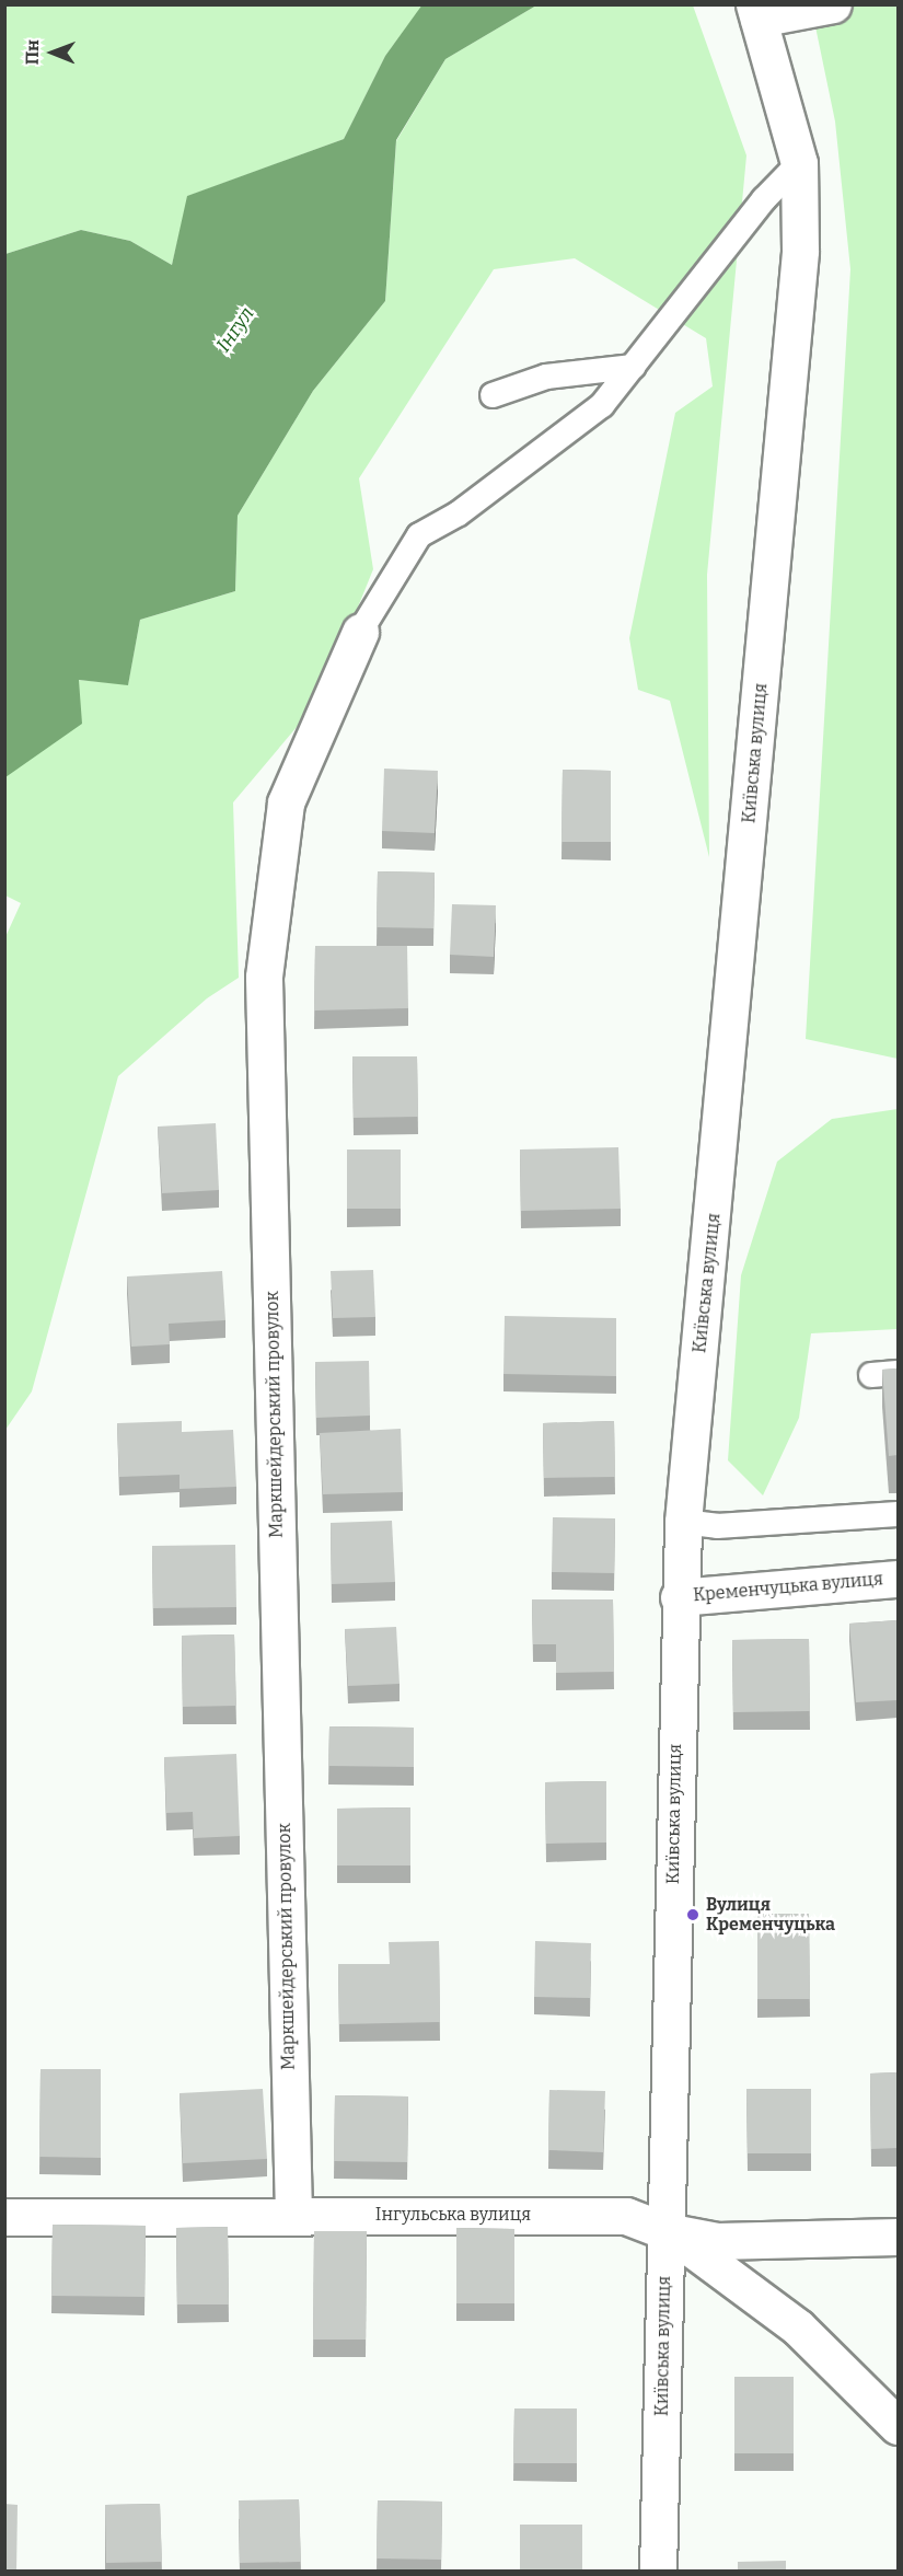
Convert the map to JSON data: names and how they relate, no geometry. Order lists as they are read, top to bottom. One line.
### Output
{"streets":{"street":["Київська вулиця","Маркшейдерський провулок","Кременчуцька вулиця","Інгульська вулиця"]},"crossings":[["Київська вулиця","Кременчуцька вулиця"],["Київська вулиця","Інгульська вулиця"],["Маркшейдерський провулок","Інгульська вулиця"]],"water":["Інгул"],"places":["Вулиця Кременчуцька"],"north":"left"}
